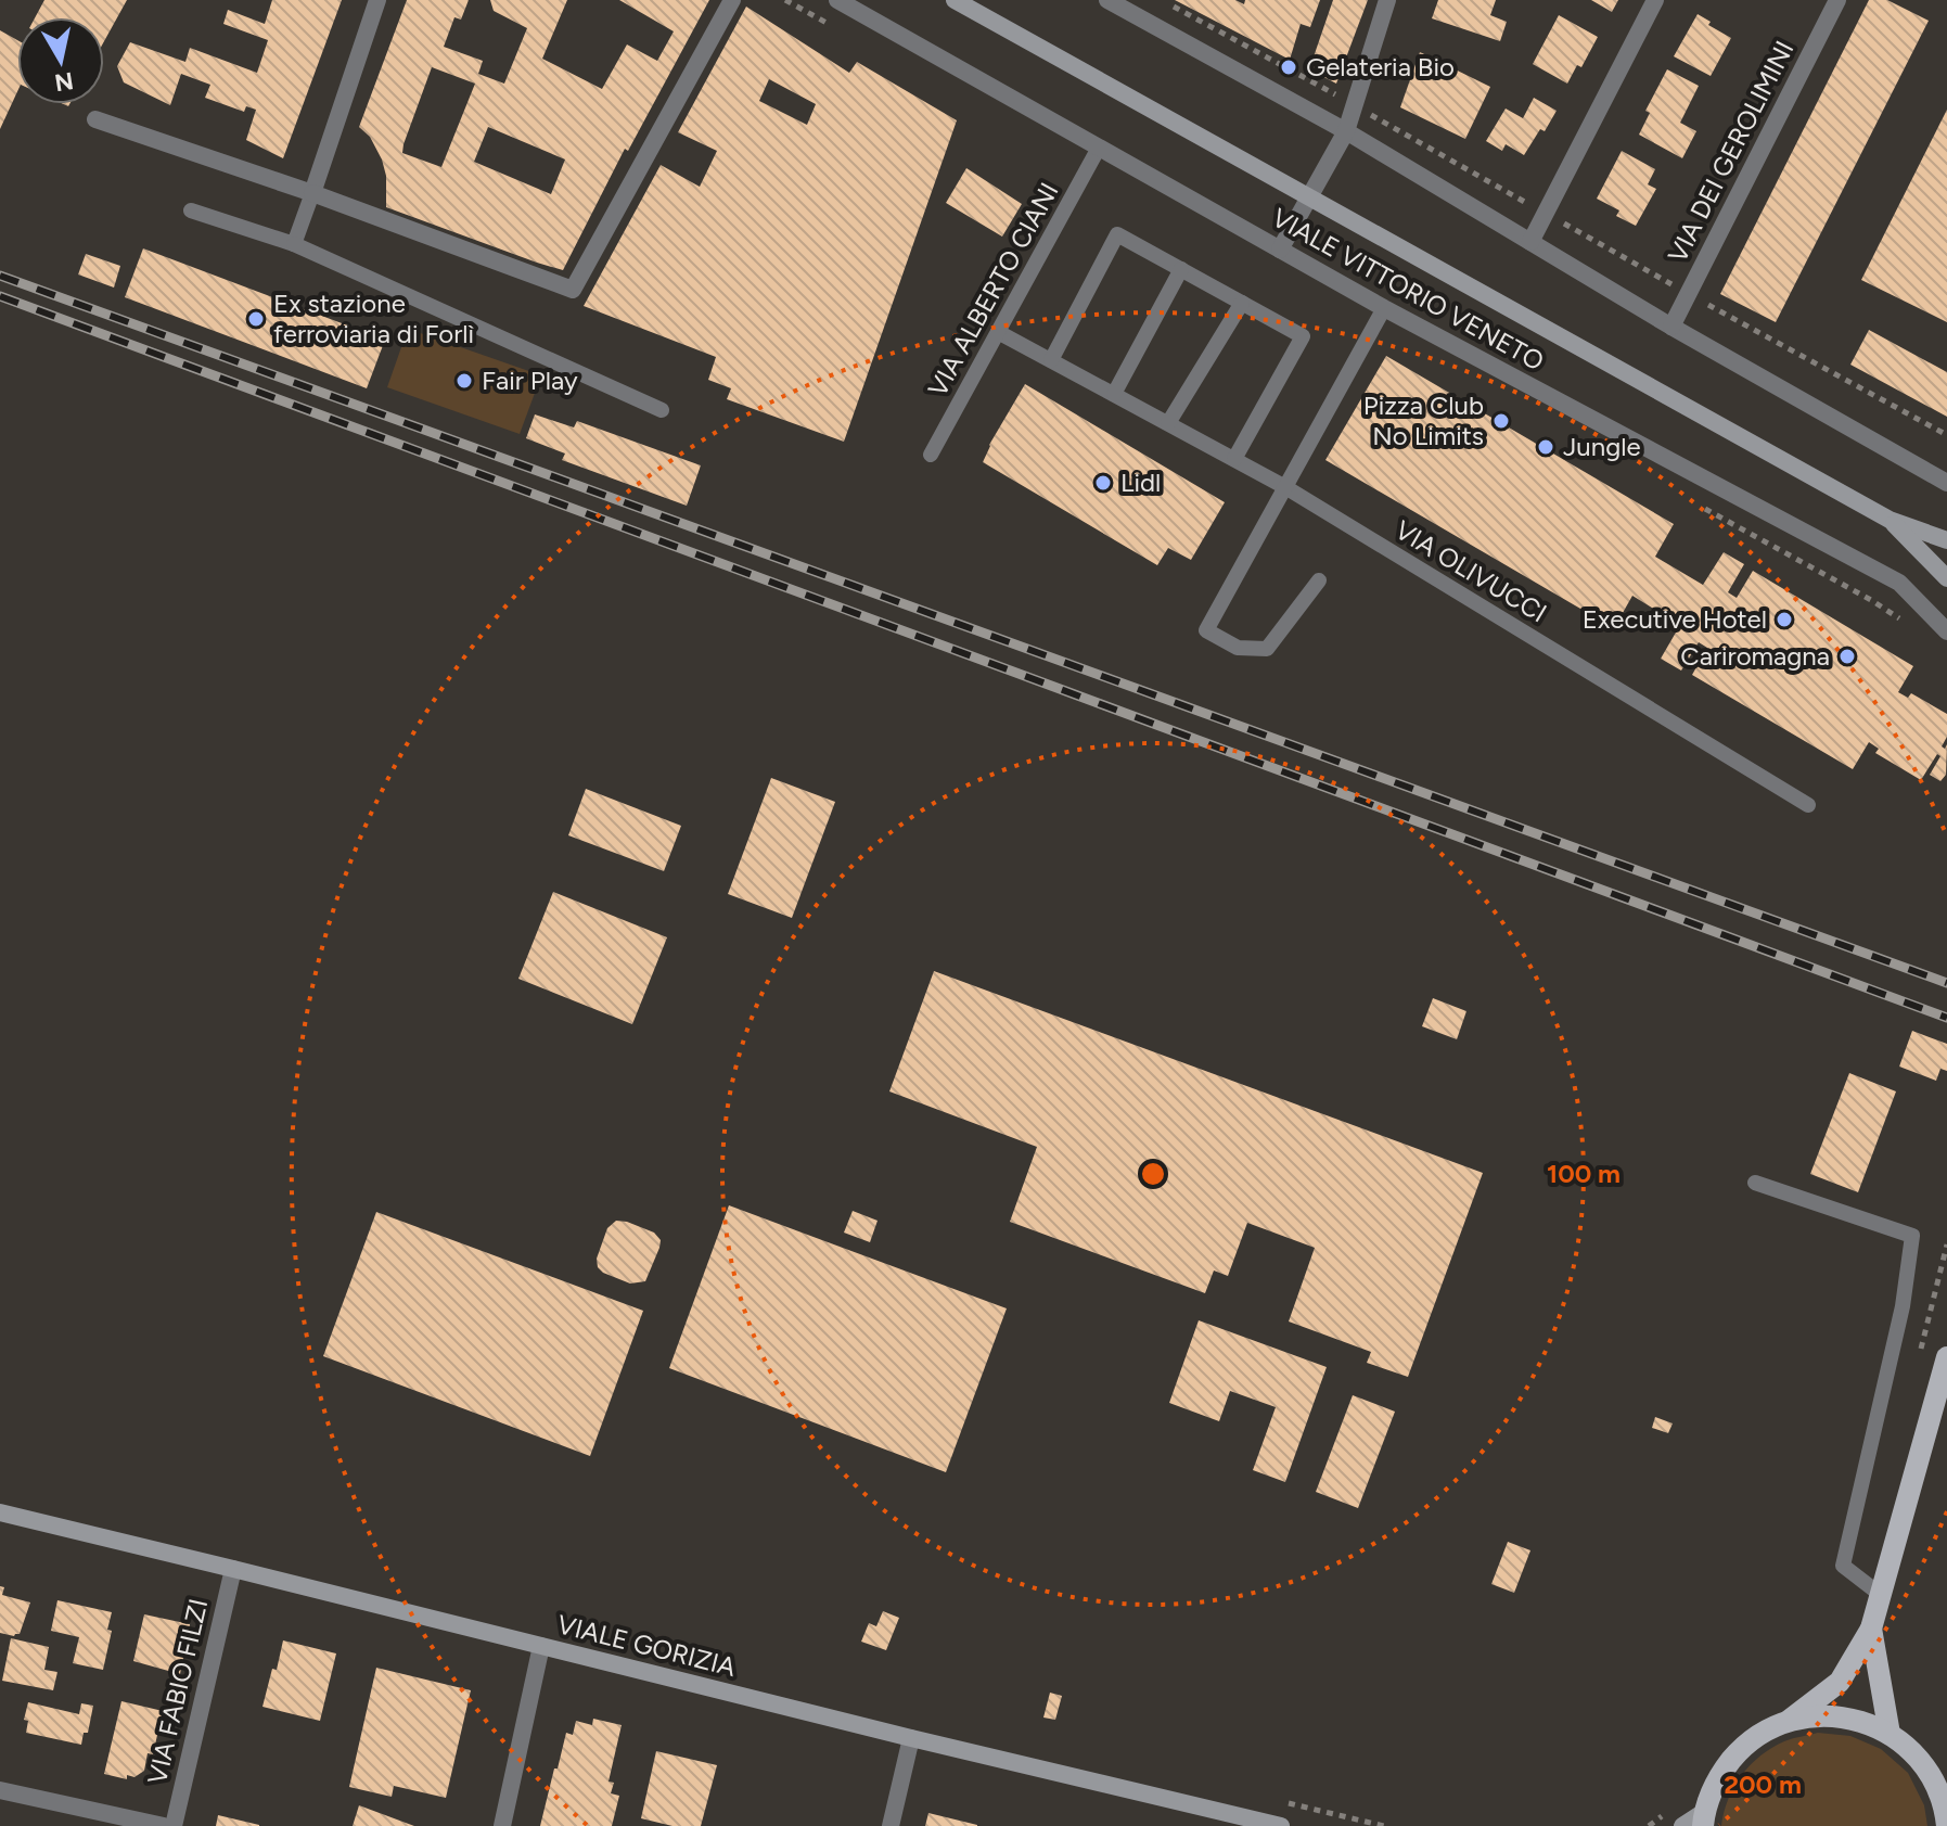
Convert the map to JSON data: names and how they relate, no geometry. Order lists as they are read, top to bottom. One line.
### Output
{"streets":{"street":["VIA DEI GEROLIMINI","VIALE VITTORIO VENETO","VIALE GORIZIA","VIA FABIO FILZI"],"lane":["VIA ALBERTO CIANI","VIA OLIVUCCI"]},"crossings":[["VIA ALBERTO CIANI","VIALE VITTORIO VENETO"],["VIA ALBERTO CIANI","VIA OLIVUCCI"],["VIALE GORIZIA","VIA FABIO FILZI"]],"places":["Gelateria Bio","Ex stazione ferroviaria di Forlì","Fair Play","Pizza Club No Limits","Jungle","Lidl","Executive Hotel","Cariromagna"],"north":"bottom","rings":["100 m","200 m"]}
